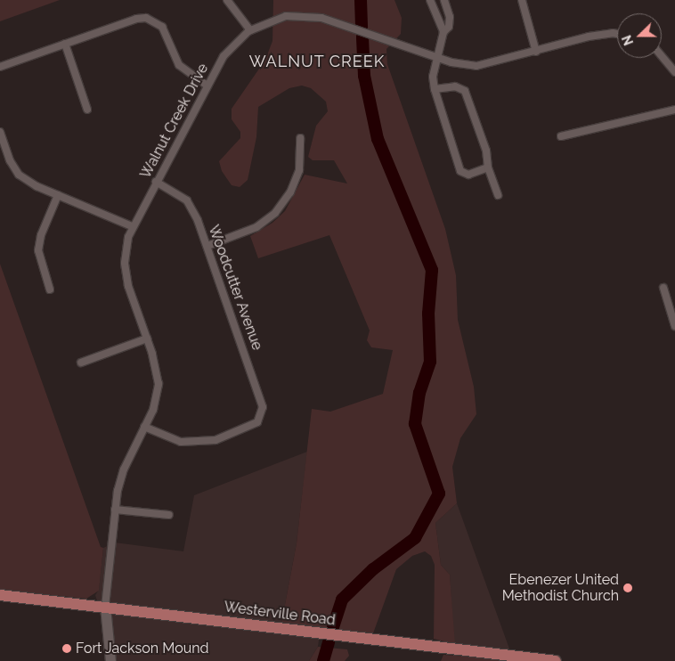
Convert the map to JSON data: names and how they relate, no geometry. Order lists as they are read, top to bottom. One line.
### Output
{"streets":{"main road":["Westerville Road"],"street":["Walnut Creek Drive","Woodcutter Avenue"]},"crossings":[["Walnut Creek Drive","Woodcutter Avenue"],["Walnut Creek Drive","Westerville Road"]],"districts":["WALNUT CREEK"],"places":["Ebenezer United Methodist Church","Fort Jackson Mound"],"north":"left"}
